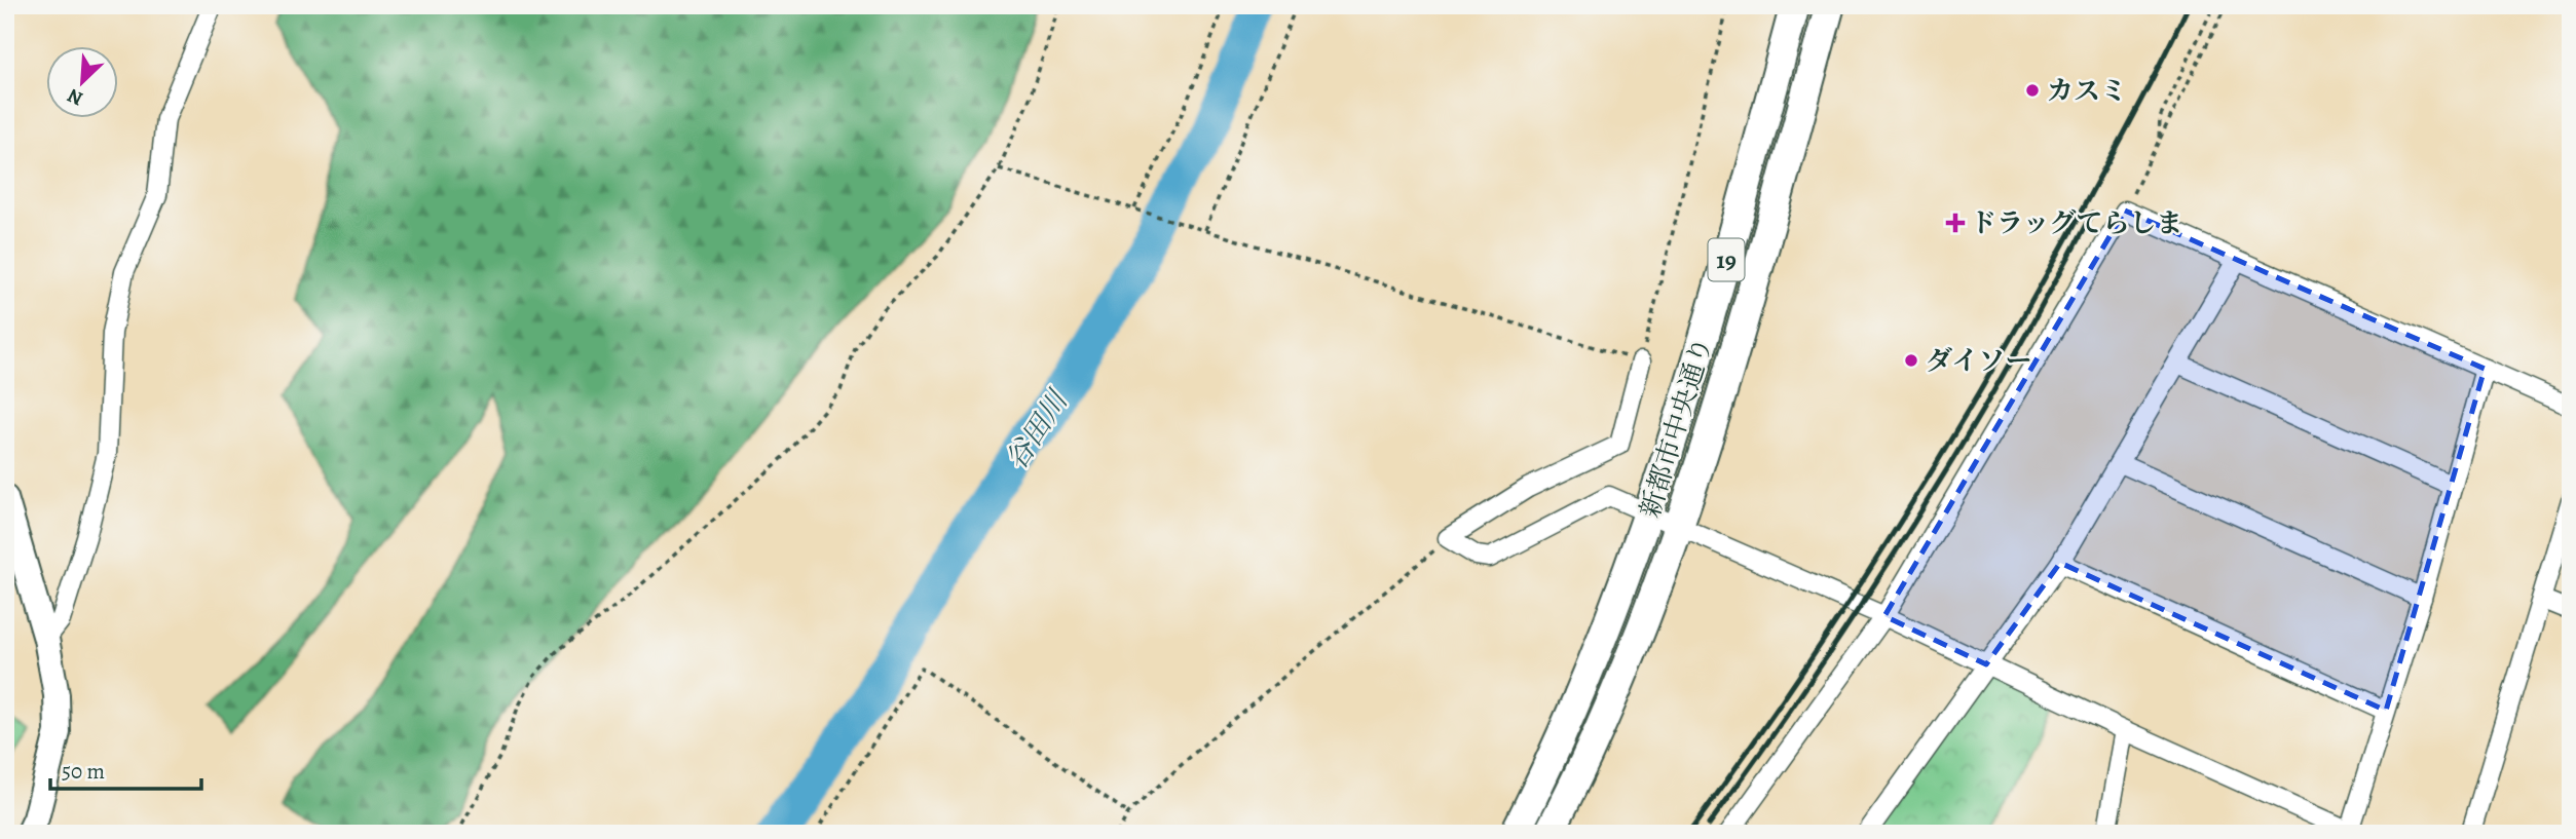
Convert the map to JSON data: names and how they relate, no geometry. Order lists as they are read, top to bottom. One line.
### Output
{"streets":{"main road":["19","新都市中央通り"]},"water":["谷田川"],"places":{"other":["カスミ","ダイソー"],"health":["ドラッグてらしま"]},"scale_bar":"50 m","north":"bottom left"}
